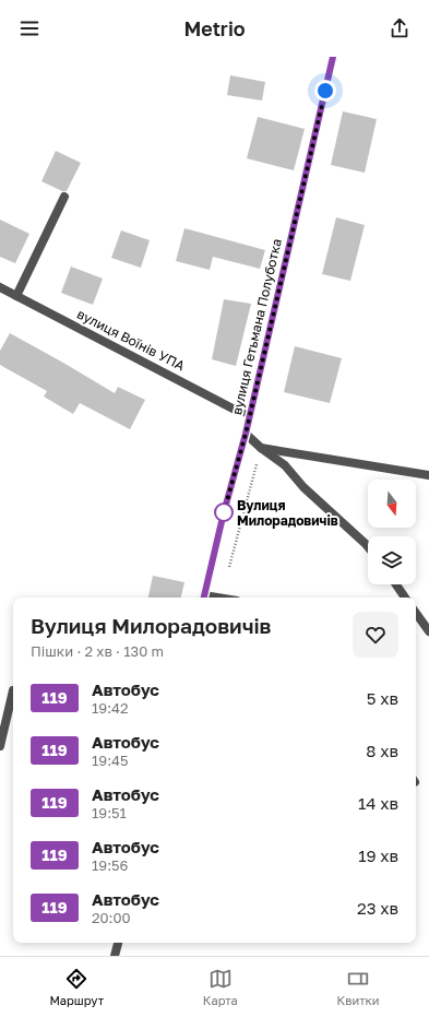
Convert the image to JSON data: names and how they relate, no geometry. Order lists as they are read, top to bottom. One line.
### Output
{"streets":{"street":["вулиця Гетьмана Полуботка","вулиця Воїнів УПА"]},"crossings":[["вулиця Гетьмана Полуботка","вулиця Воїнів УПА"]],"places":["Вулиця Милорадовичів"],"lines":["bus line 119"],"north":"bottom","page":{"header":"Metrio","heading":["Вулиця Милорадовичів","Пішки · 2 хв · 130 m"],"list":[{"mark":"119","name":"Автобус","note":"19:42","value":"5 хв"},{"mark":"119","name":"Автобус","note":"19:45","value":"8 хв"},{"mark":"119","name":"Автобус","note":"19:51","value":"14 хв"},{"mark":"119","name":"Автобус","note":"19:56","value":"19 хв"},{"mark":"119","name":"Автобус","note":"20:00","value":"23 хв"}],"tabs":["Маршрут","Карта","Квитки"]}}
